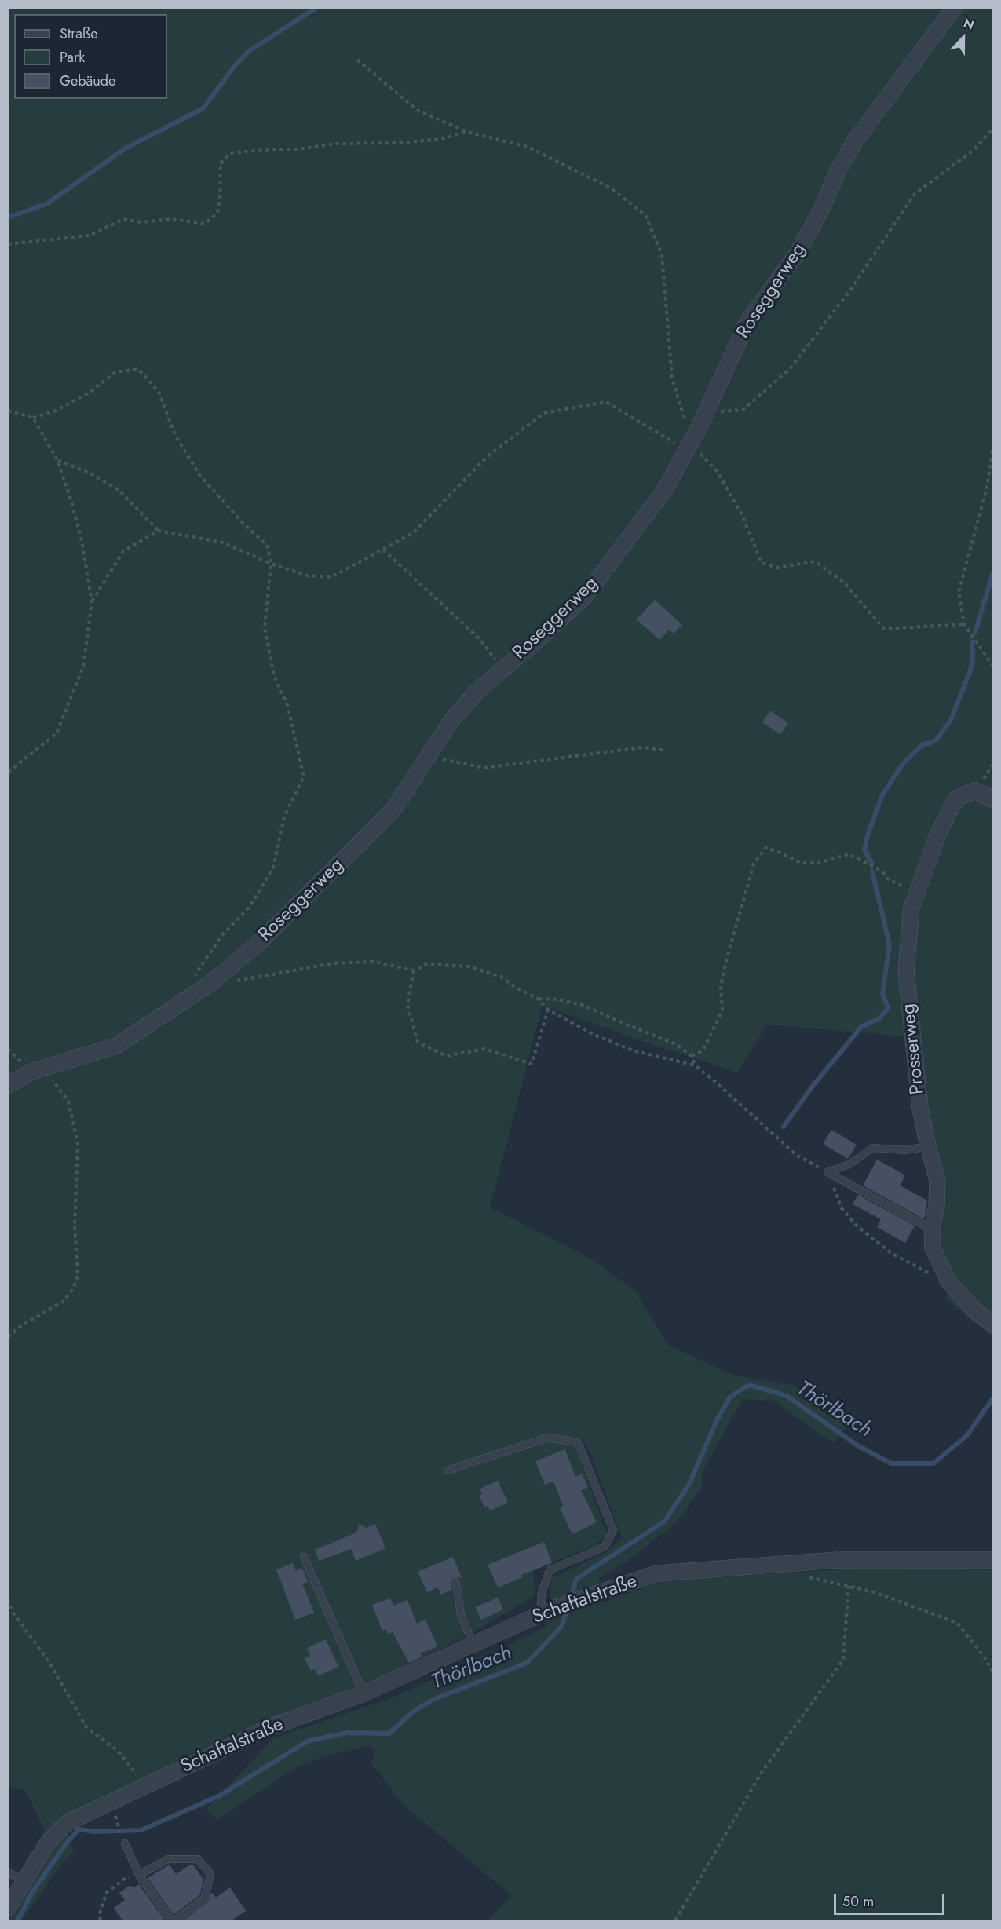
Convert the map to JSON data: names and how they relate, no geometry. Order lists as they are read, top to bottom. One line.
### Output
{"streets":{"street":["Roseggerweg","Prosserweg","Schaftalstraße"]},"water":["Thörlbach"],"legend":["Straße","Park","Gebäude"],"scale_bar":"50 m","north":"top"}
